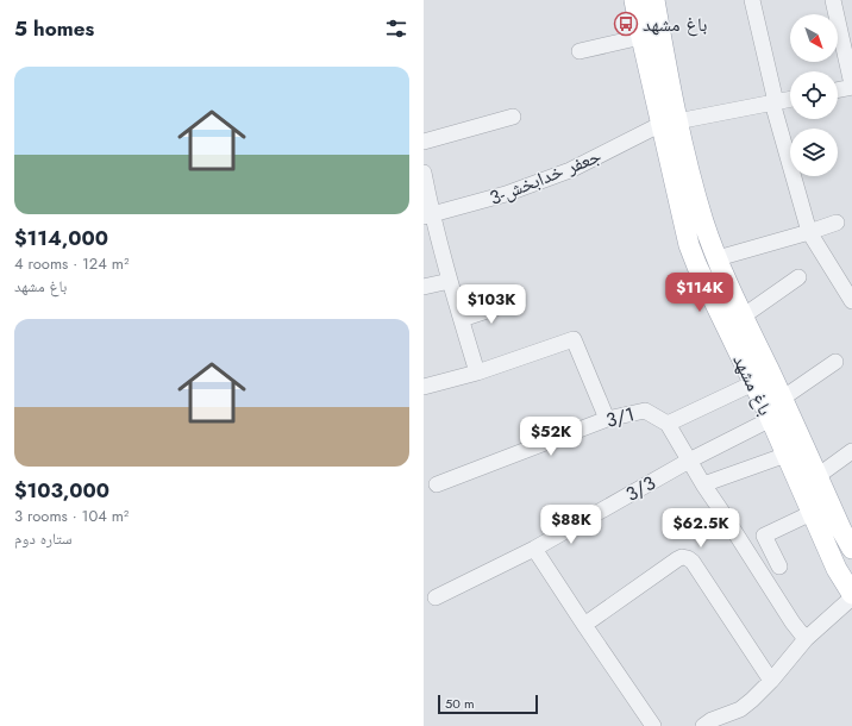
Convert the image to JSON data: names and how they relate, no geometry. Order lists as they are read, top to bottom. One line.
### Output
{"streets":{"main road":["باغ مشهد"],"street":["جعفر خدابخش-3","3/1","3/3"]},"crossings":[["جعفر خدابخش-3","باغ مشهد"],["باغ مشهد","3/3"]],"places":{"bus stop":["باغ مشهد"]},"scale_bar":"50 m","north":"bottom right","page":{"heading":"5 homes","list":[{"name":"$114,000","note":"4 rooms · 124 m² · باغ مشهد"},{"name":"$103,000","note":"3 rooms · 104 m² · ستاره دوم"}],"price":["$114K","$103K","$52K","$88K","$62.5K"],"scale":"50 m"}}
